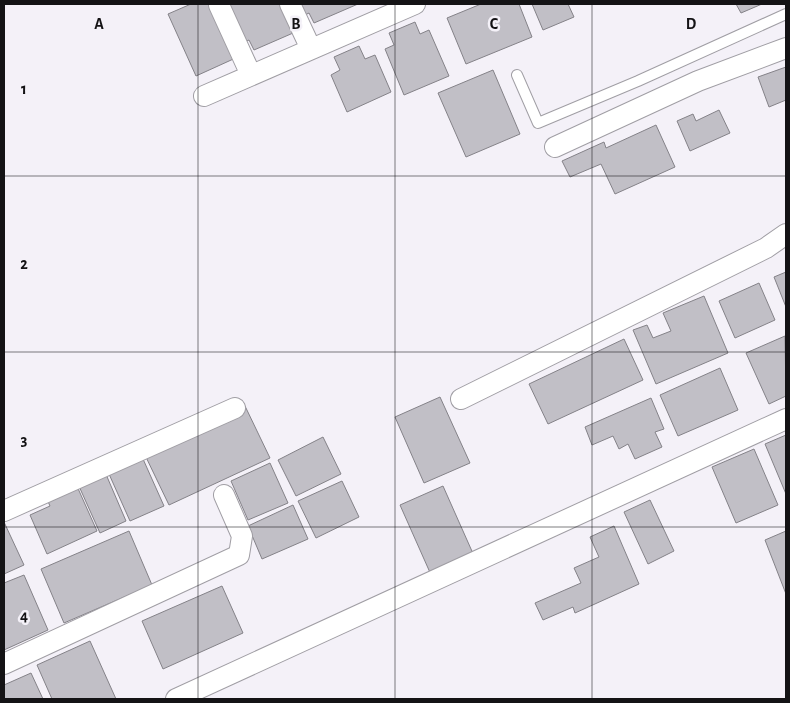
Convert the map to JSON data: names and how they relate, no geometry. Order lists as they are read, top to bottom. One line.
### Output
{"grid":{"columns":["A","B","C","D"],"rows":["1","2","3","4"]}}
